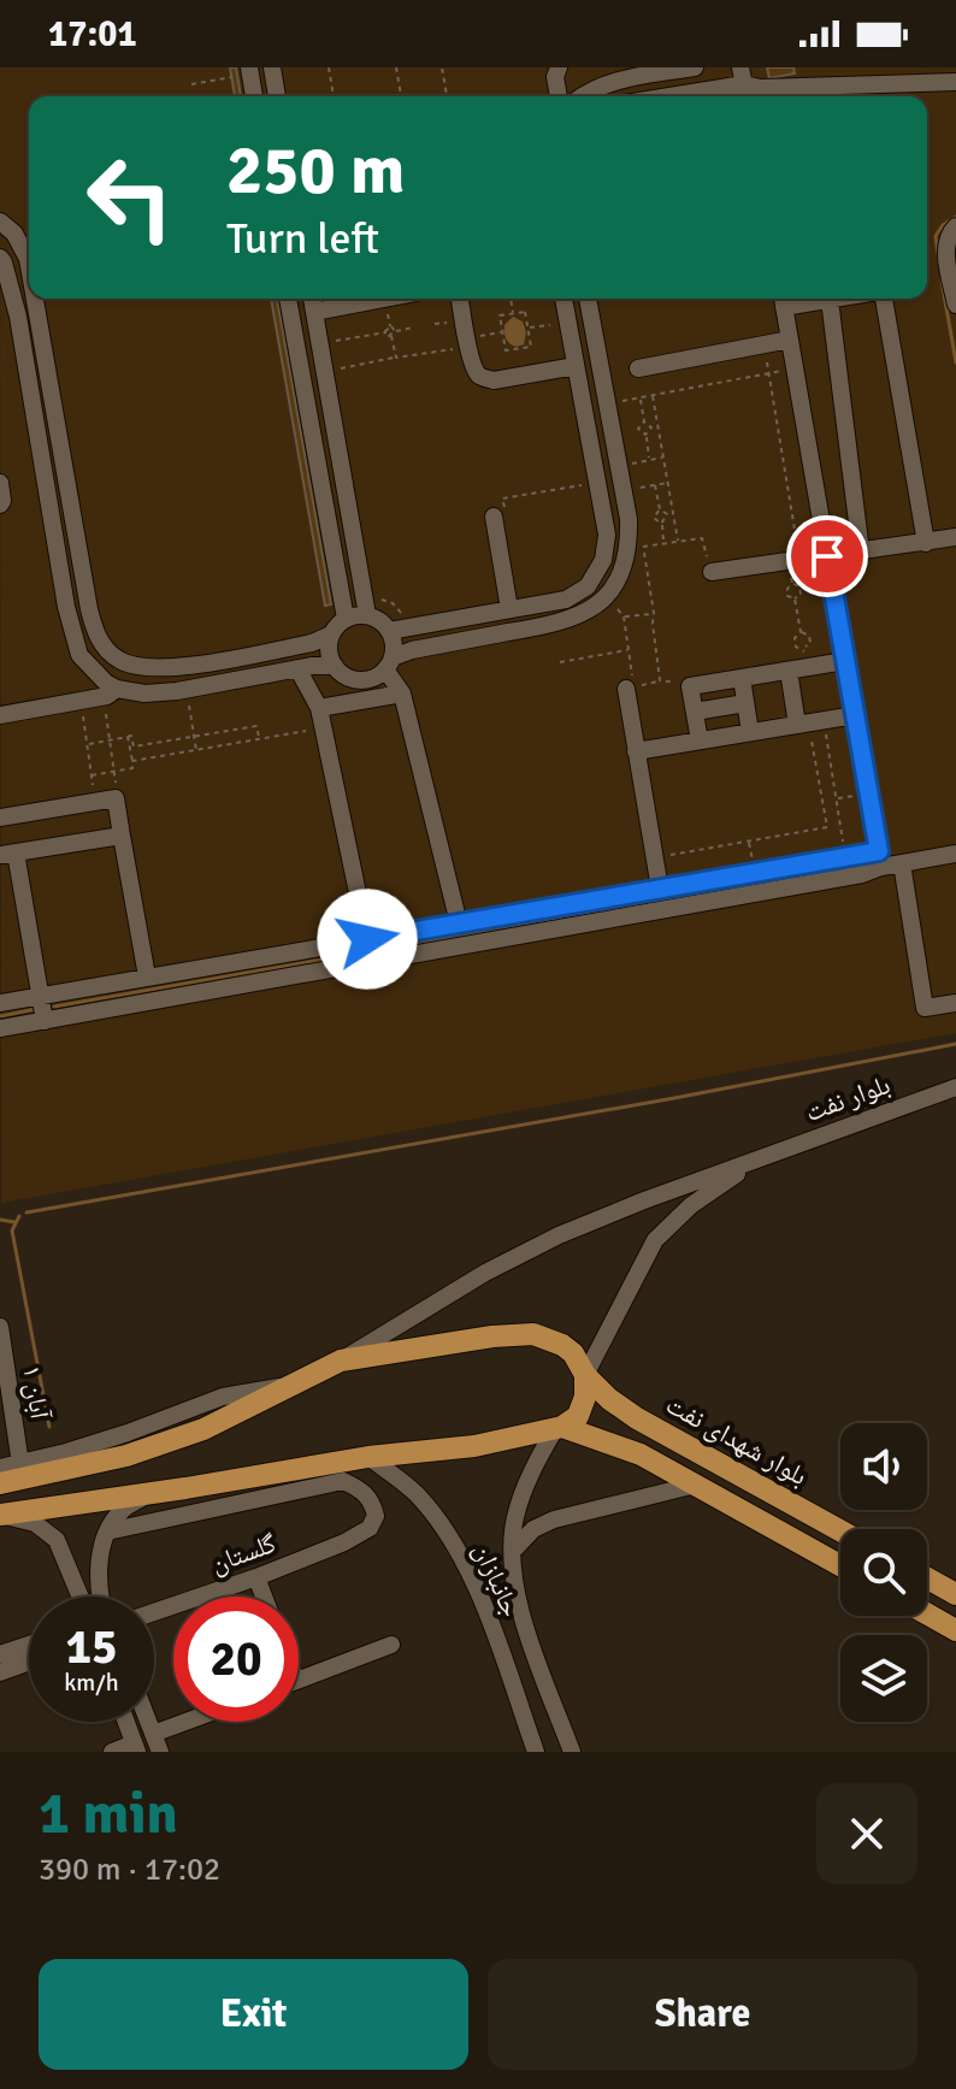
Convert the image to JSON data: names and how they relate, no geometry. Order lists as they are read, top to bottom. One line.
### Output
{"streets":{"main road":["بلوار شهدای نفت"],"street":["بلوار نفت","آبان ۱","گلستان","جانبازان"]},"page":{"status":"17:01","turn":["250 m","Turn left"],"speed":"15 km/h","limit":"20","heading":["1 min","390 m · 17:02"],"buttons":["Exit","Share"]}}
